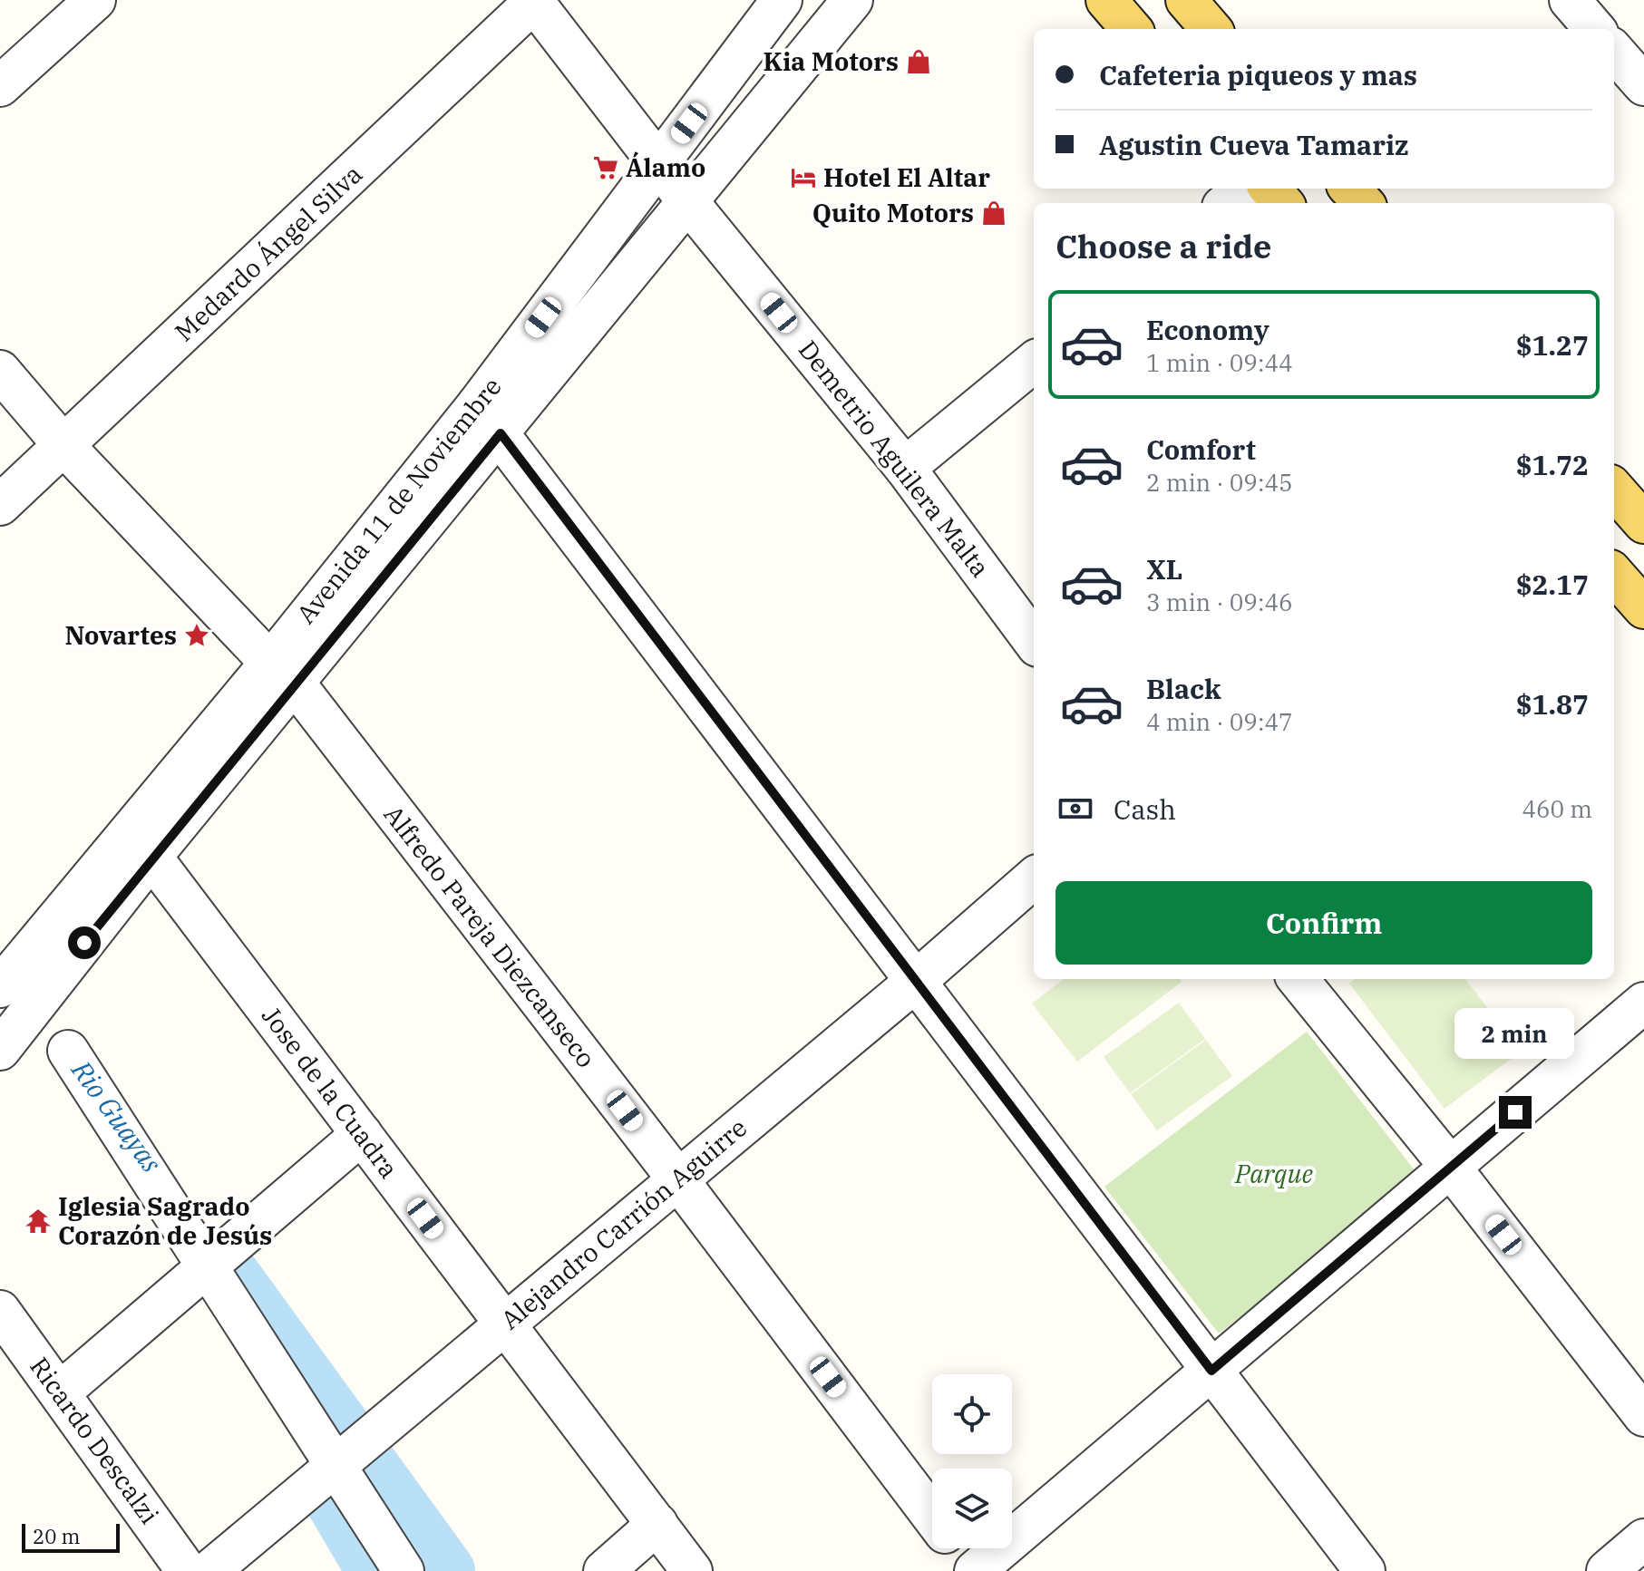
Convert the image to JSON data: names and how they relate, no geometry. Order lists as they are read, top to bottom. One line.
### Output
{"streets":{"street":["Medardo Ángel Silva","Demetrio Aguilera Malta","Avenida 11 de Noviembre","Alfredo Pareja Diezcanseco","Jose de la Cuadra","Alejandro Carrión Aguirre","Ricardo Descalzi"]},"crossings":[["Medardo Ángel Silva","Demetrio Aguilera Malta"],["Medardo Ángel Silva","Alfredo Pareja Diezcanseco"],["Demetrio Aguilera Malta","Avenida 11 de Noviembre"],["Avenida 11 de Noviembre","Alfredo Pareja Diezcanseco"],["Avenida 11 de Noviembre","Jose de la Cuadra"],["Alfredo Pareja Diezcanseco","Alejandro Carrión Aguirre"],["Jose de la Cuadra","Alejandro Carrión Aguirre"]],"water":["Rio Guayas"],"parks":["Parque"],"places":{"shop":["Kia Motors","Quito Motors"],"supermarket":["Álamo"],"hotel":["Hotel El Altar"],"place":["Novartes"],"temple":["Iglesia Sagrado Corazón de Jesús"]},"scale_bar":"20 m","page":{"banner":["Cafeteria piqueos y mas","Agustin Cueva Tamariz"],"heading":"Choose a ride","list":[{"name":"Economy","note":"1 min · 09:44","value":"$1.27"},{"name":"Comfort","note":"2 min · 09:45","value":"$1.72"},{"name":"XL","note":"3 min · 09:46","value":"$2.17"},{"name":"Black","note":"4 min · 09:47","value":"$1.87"}],"pay":["Cash","460 m"],"buttons":"Confirm","bubble":"2 min","scale":"20 m"}}
